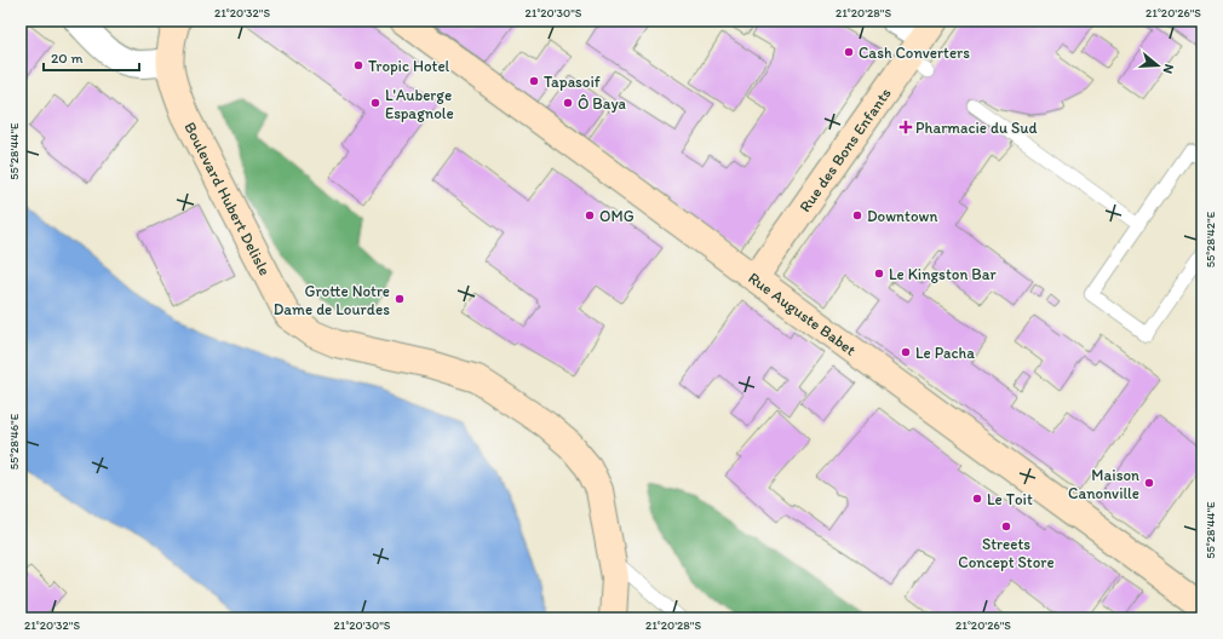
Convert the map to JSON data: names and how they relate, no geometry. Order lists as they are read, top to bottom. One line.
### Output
{"streets":{"street":["Rue des Bons Enfants","Boulevard Hubert Delisle","Rue Auguste Babet"]},"crossings":[["Rue des Bons Enfants","Rue Auguste Babet"]],"places":{"other":["Cash Converters","Tropic Hotel","Tapasoif","L'Auberge Espagnole","Ô Baya","OMG","Downtown","Le Kingston Bar","Grotte Notre Dame de Lourdes","Le Pacha","Maison Canonville","Le Toit","Streets Concept Store"],"health":["Pharmacie du Sud"]},"scale_bar":"20 m","north":"right","coordinates":["21°20'32\"S","21°20'30\"S","21°20'28\"S","21°20'26\"S","55°28'44\"E","55°28'42\"E","55°28'46\"E"]}
